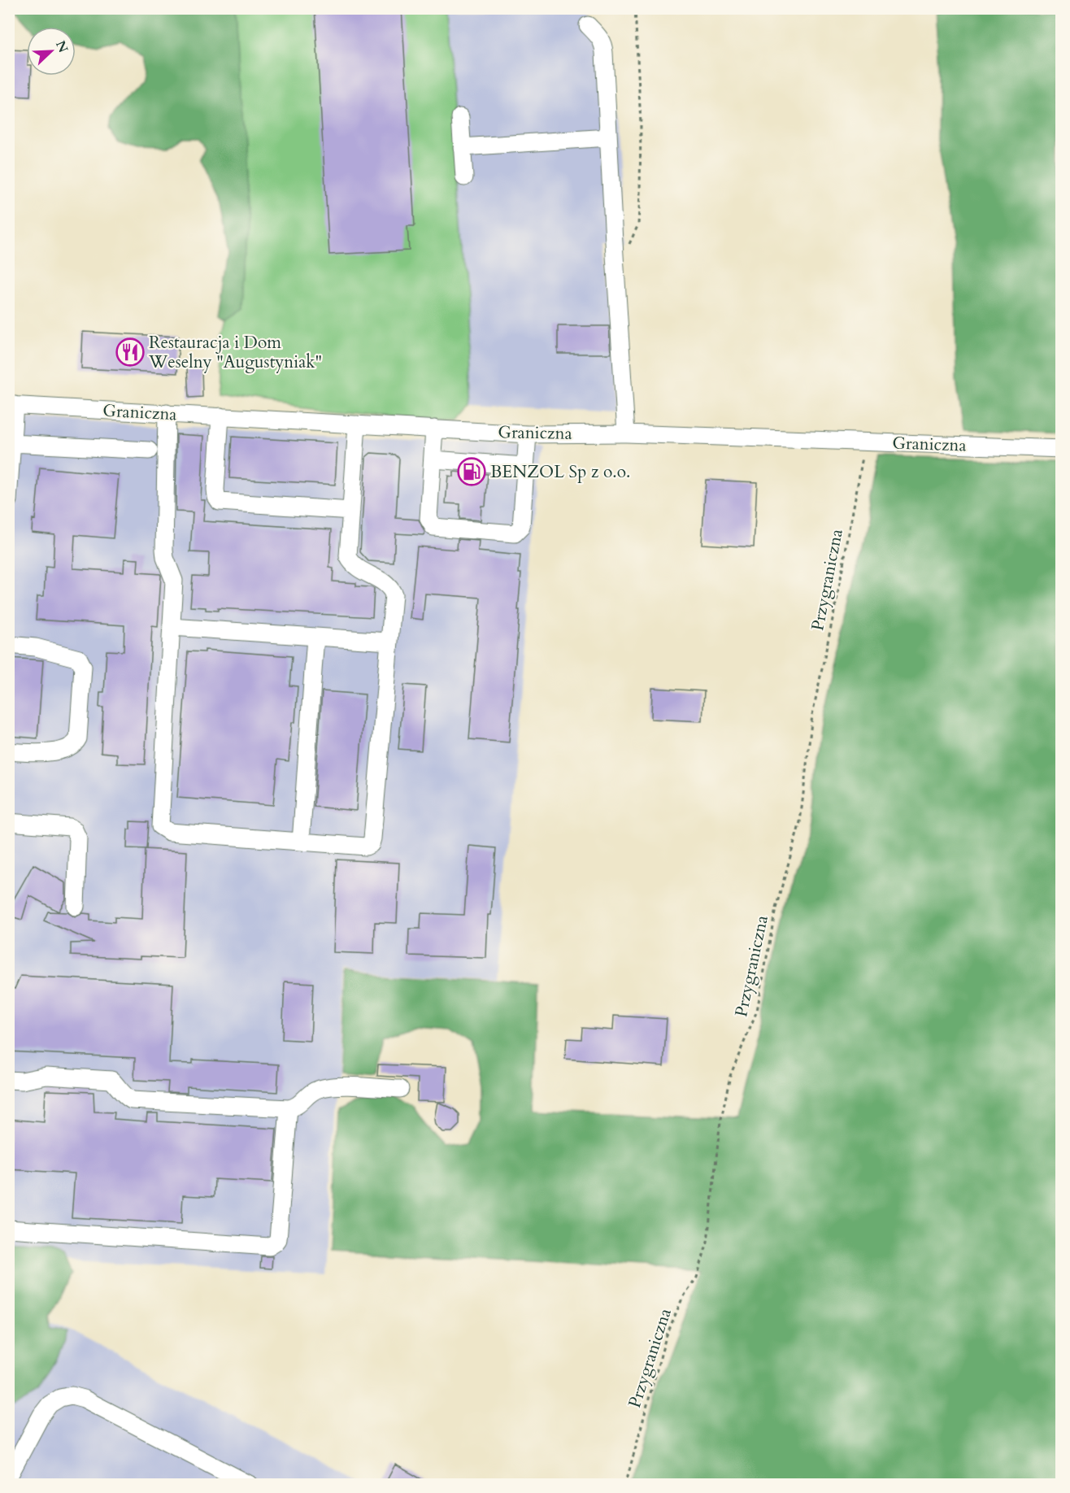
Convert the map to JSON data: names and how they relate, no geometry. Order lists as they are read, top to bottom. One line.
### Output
{"streets":{"street":["Graniczna"],"path":["Przygraniczna"]},"crossings":[["Graniczna","Przygraniczna"]],"places":{"restaurant":["Restauracja i Dom Weselny \"Augustyniak\""],"fuel station":["BENZOL Sp z o.o."]},"north":"top right"}
